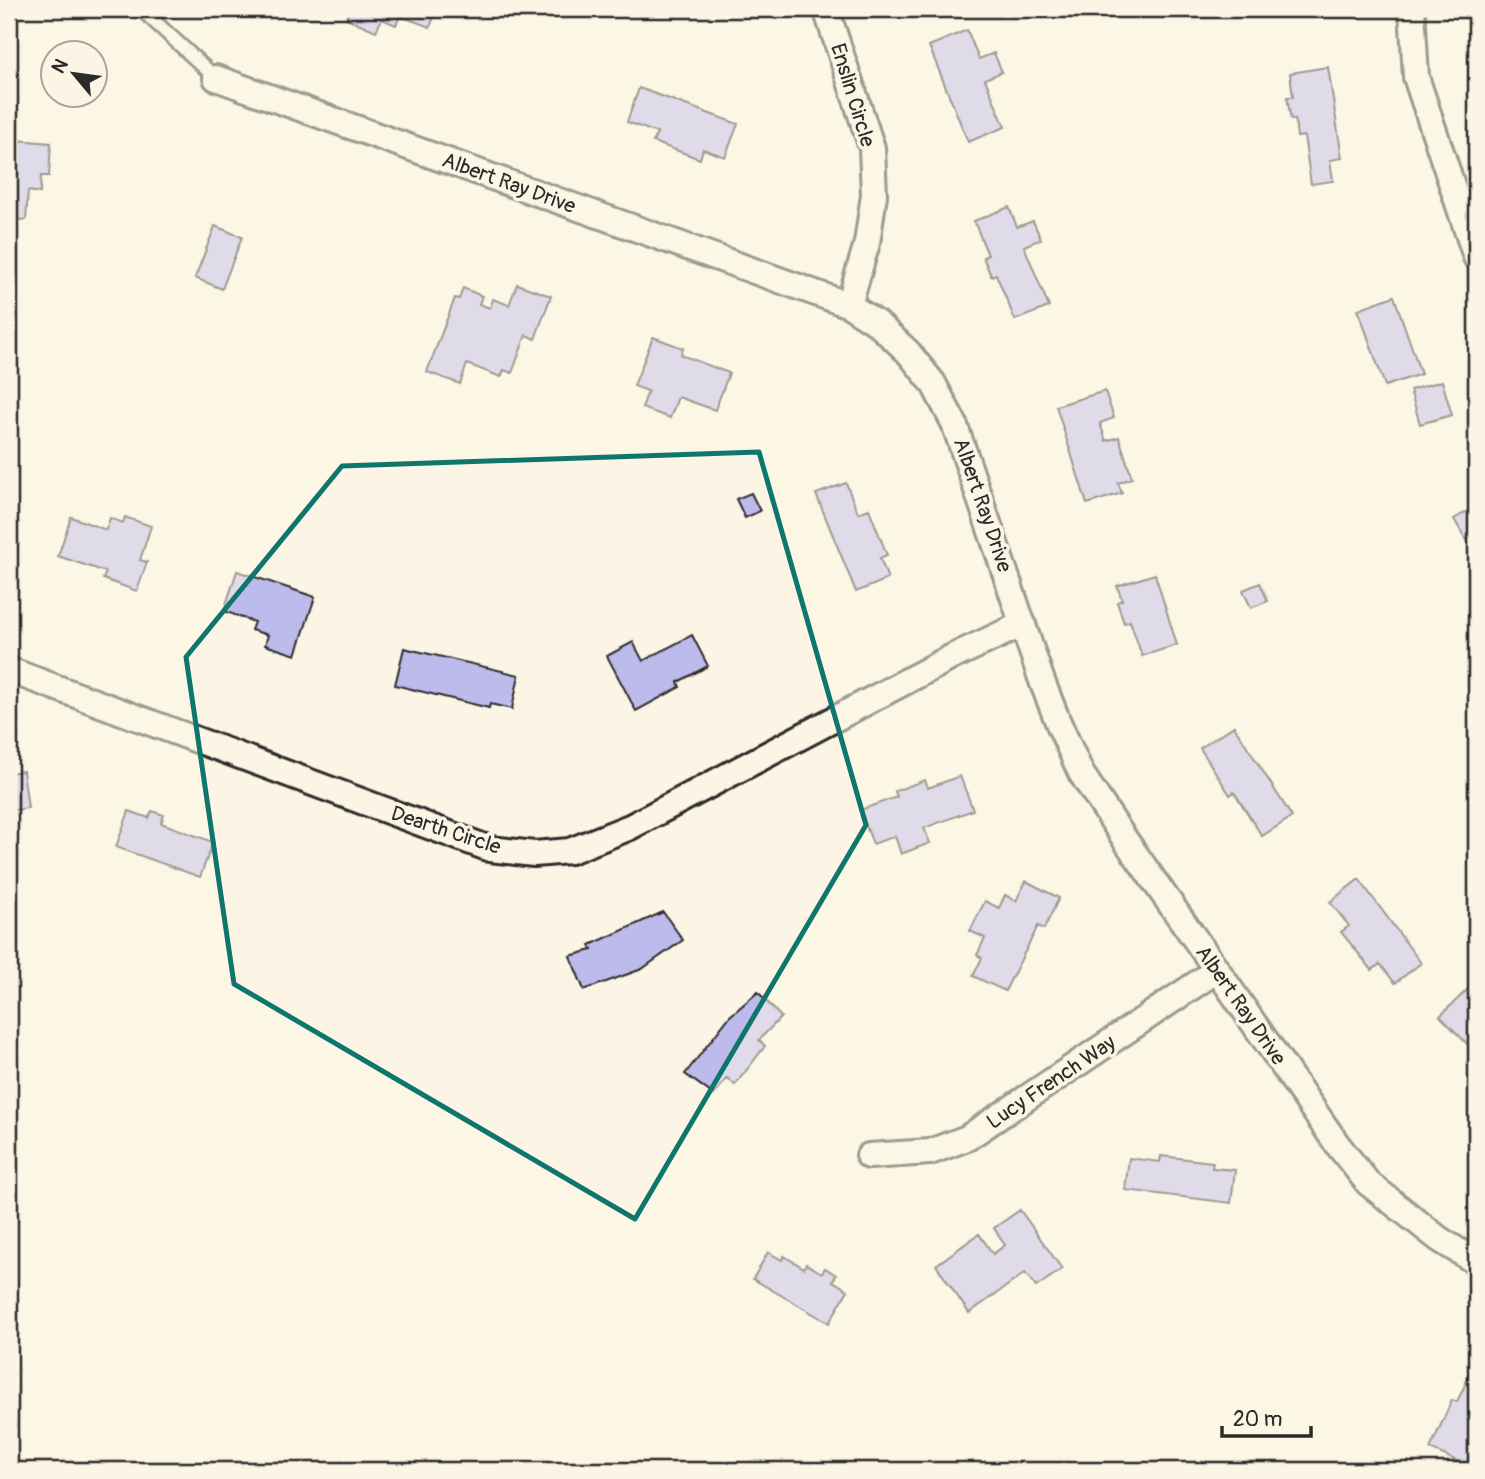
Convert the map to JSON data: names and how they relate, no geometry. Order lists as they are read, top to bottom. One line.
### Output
{"streets":{"street":["Enslin Circle","Albert Ray Drive","Dearth Circle","Lucy French Way"]},"crossings":[["Enslin Circle","Albert Ray Drive"],["Albert Ray Drive","Dearth Circle"],["Albert Ray Drive","Lucy French Way"]],"scale_bar":"20 m","north":"top left"}
